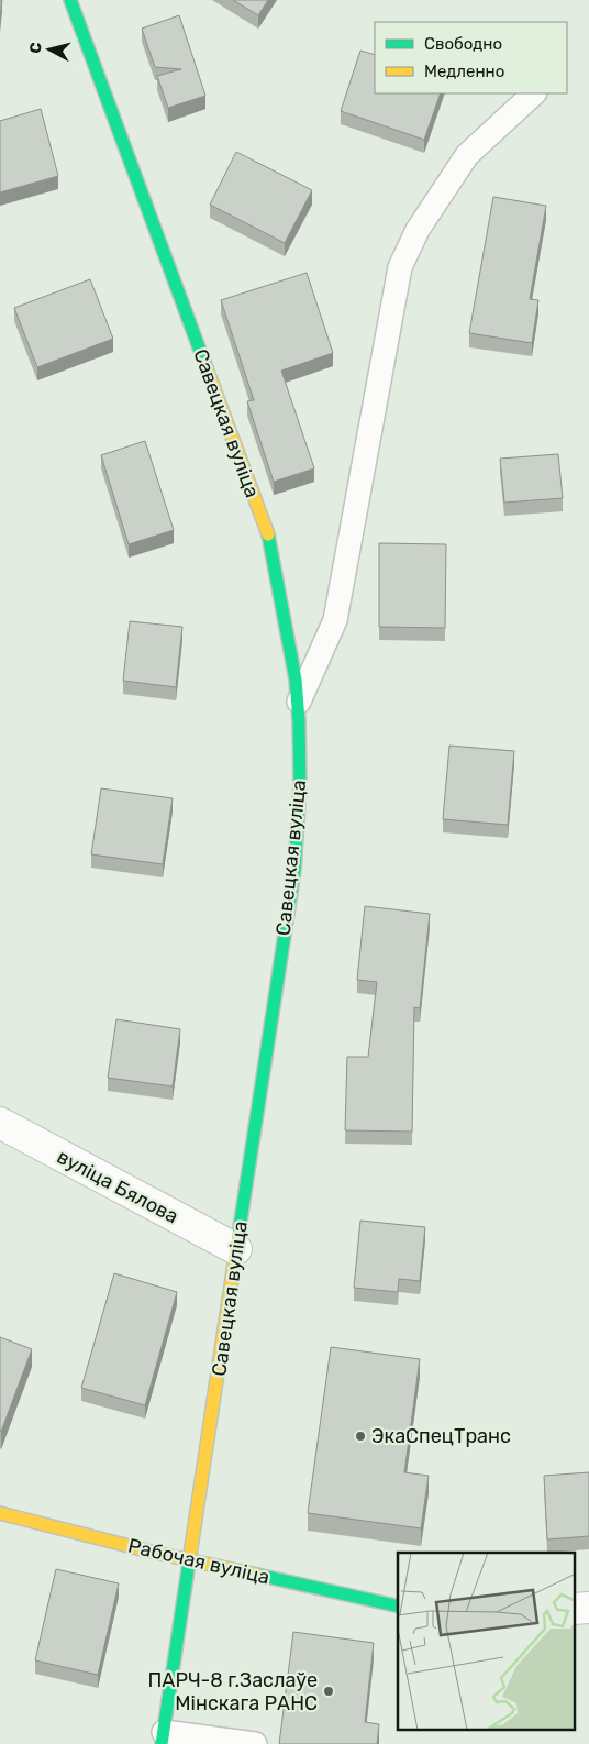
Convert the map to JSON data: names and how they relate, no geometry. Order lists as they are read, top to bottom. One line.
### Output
{"streets":{"main road":["Савецкая вуліца","Рабочая вуліца"],"street":["вуліца Бялова"]},"crossings":[["Савецкая вуліца","вуліца Бялова"],["Савецкая вуліца","Рабочая вуліца"]],"places":["ЭкаСпецТранс","ПАРЧ-8 г.Заслаўе Мінскага РАНС"],"legend":["Свободно","Медленно"],"north":"left"}
